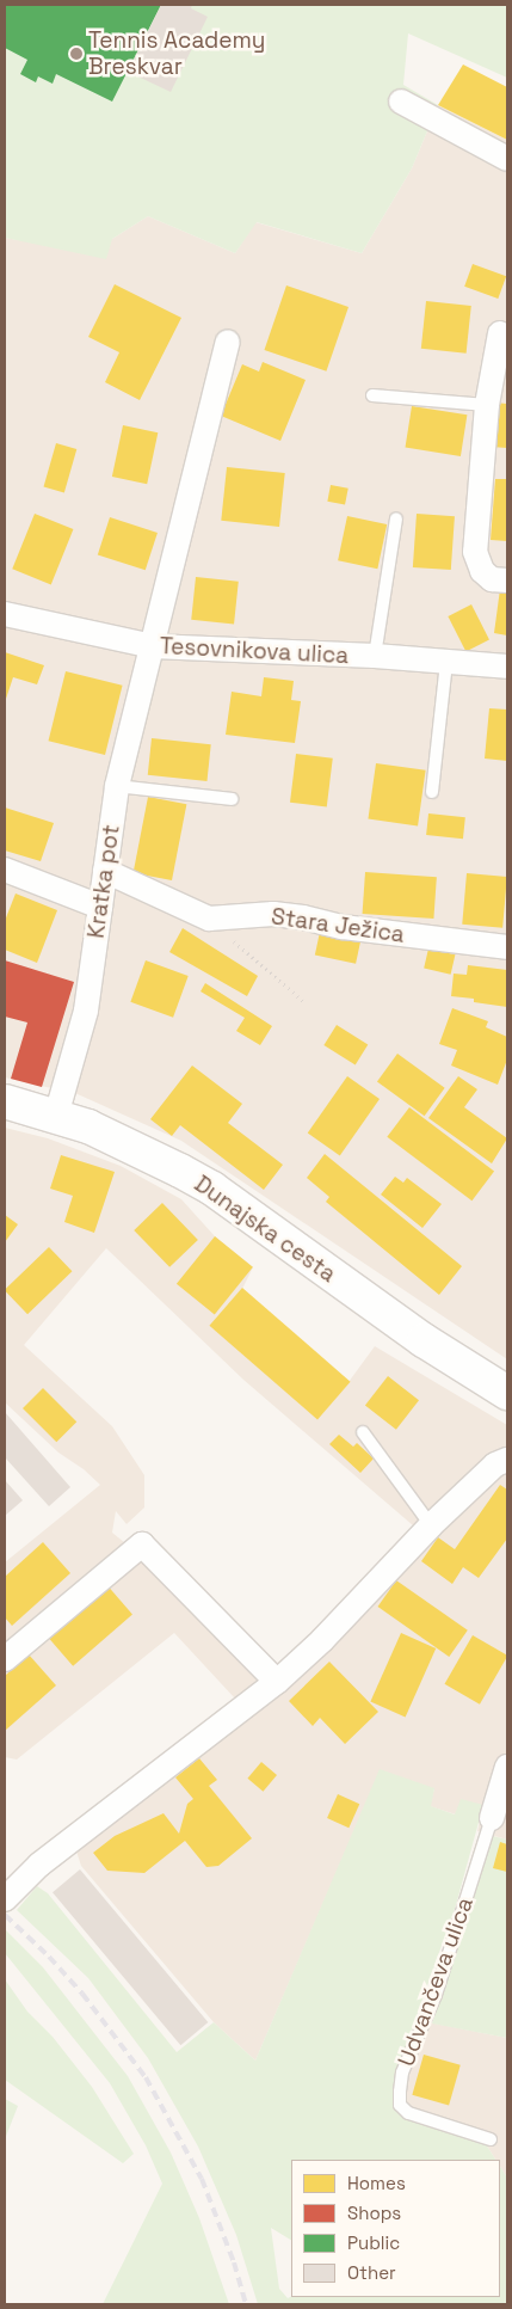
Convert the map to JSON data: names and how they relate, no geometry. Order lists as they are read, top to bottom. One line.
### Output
{"streets":{"main road":["Dunajska cesta"],"street":["Tesovnikova ulica","Kratka pot","Stara Ježica","Udvančeva ulica"]},"crossings":[["Tesovnikova ulica","Kratka pot"],["Kratka pot","Stara Ježica"],["Kratka pot","Dunajska cesta"]],"places":["Tennis Academy Breskvar"],"legend":["Homes","Shops","Public","Other"]}
